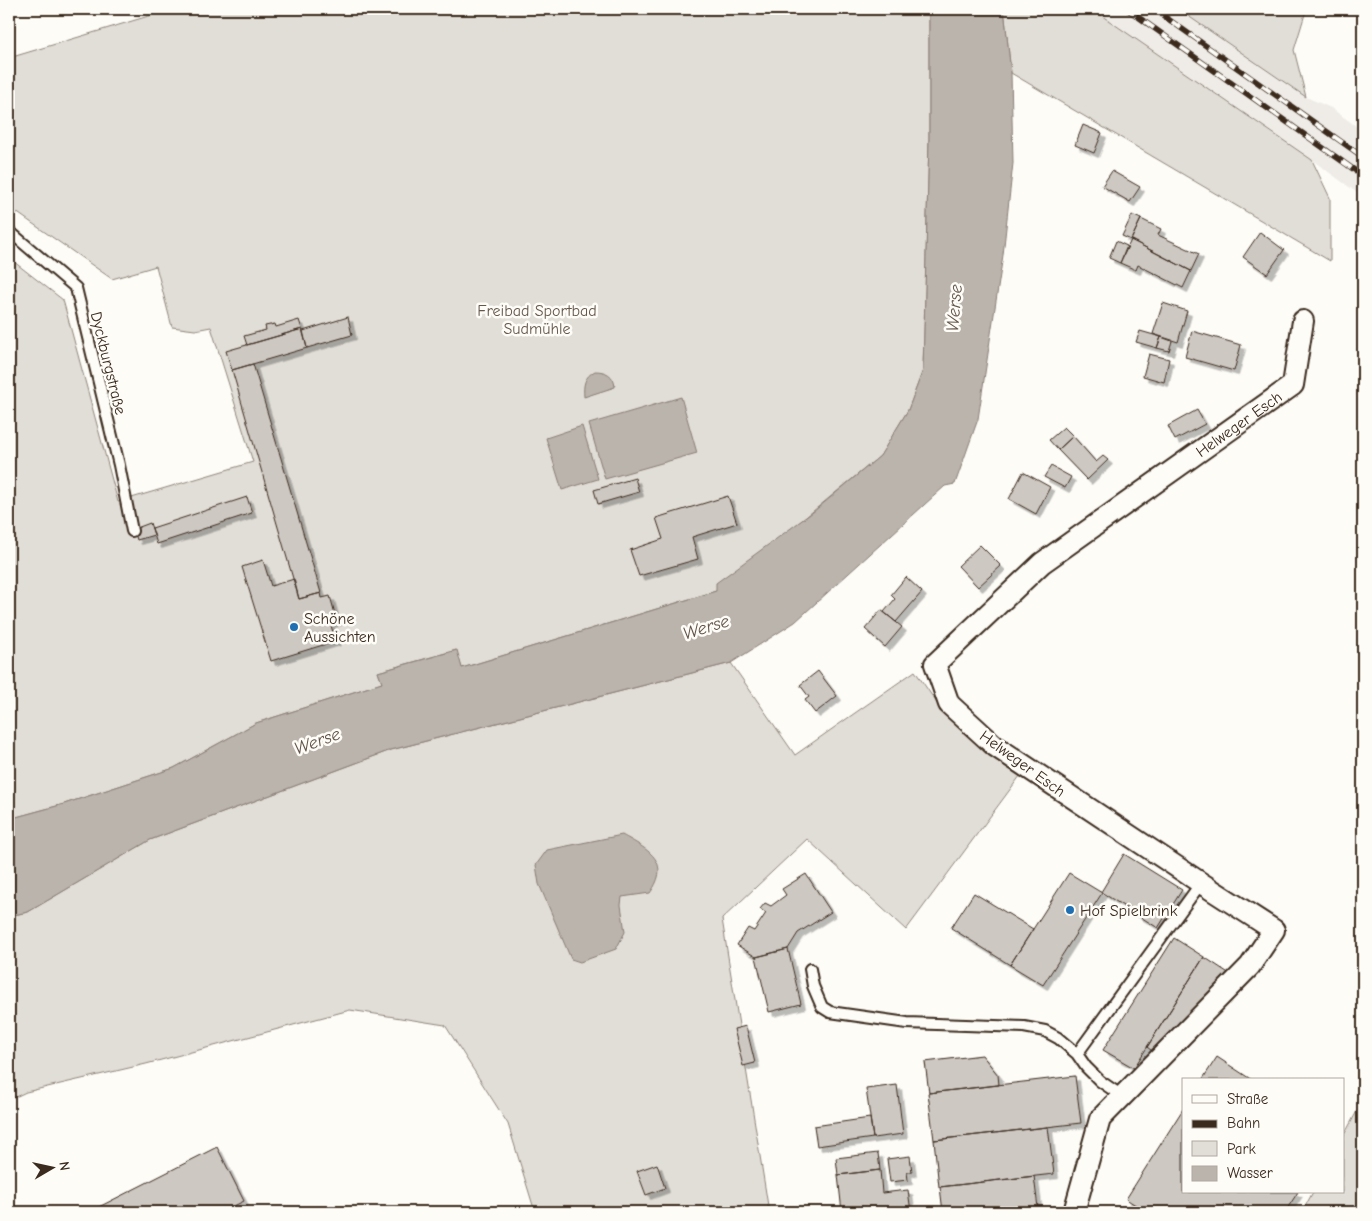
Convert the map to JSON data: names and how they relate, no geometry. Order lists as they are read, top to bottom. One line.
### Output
{"streets":{"street":["Helweger Esch"],"lane":["Dyckburgstraße"]},"water":["Werse"],"parks":["Freibad Sportbad Sudmühle"],"places":["Schöne Aussichten","Hof Spielbrink"],"legend":["Straße","Bahn","Park","Wasser"],"north":"right"}
